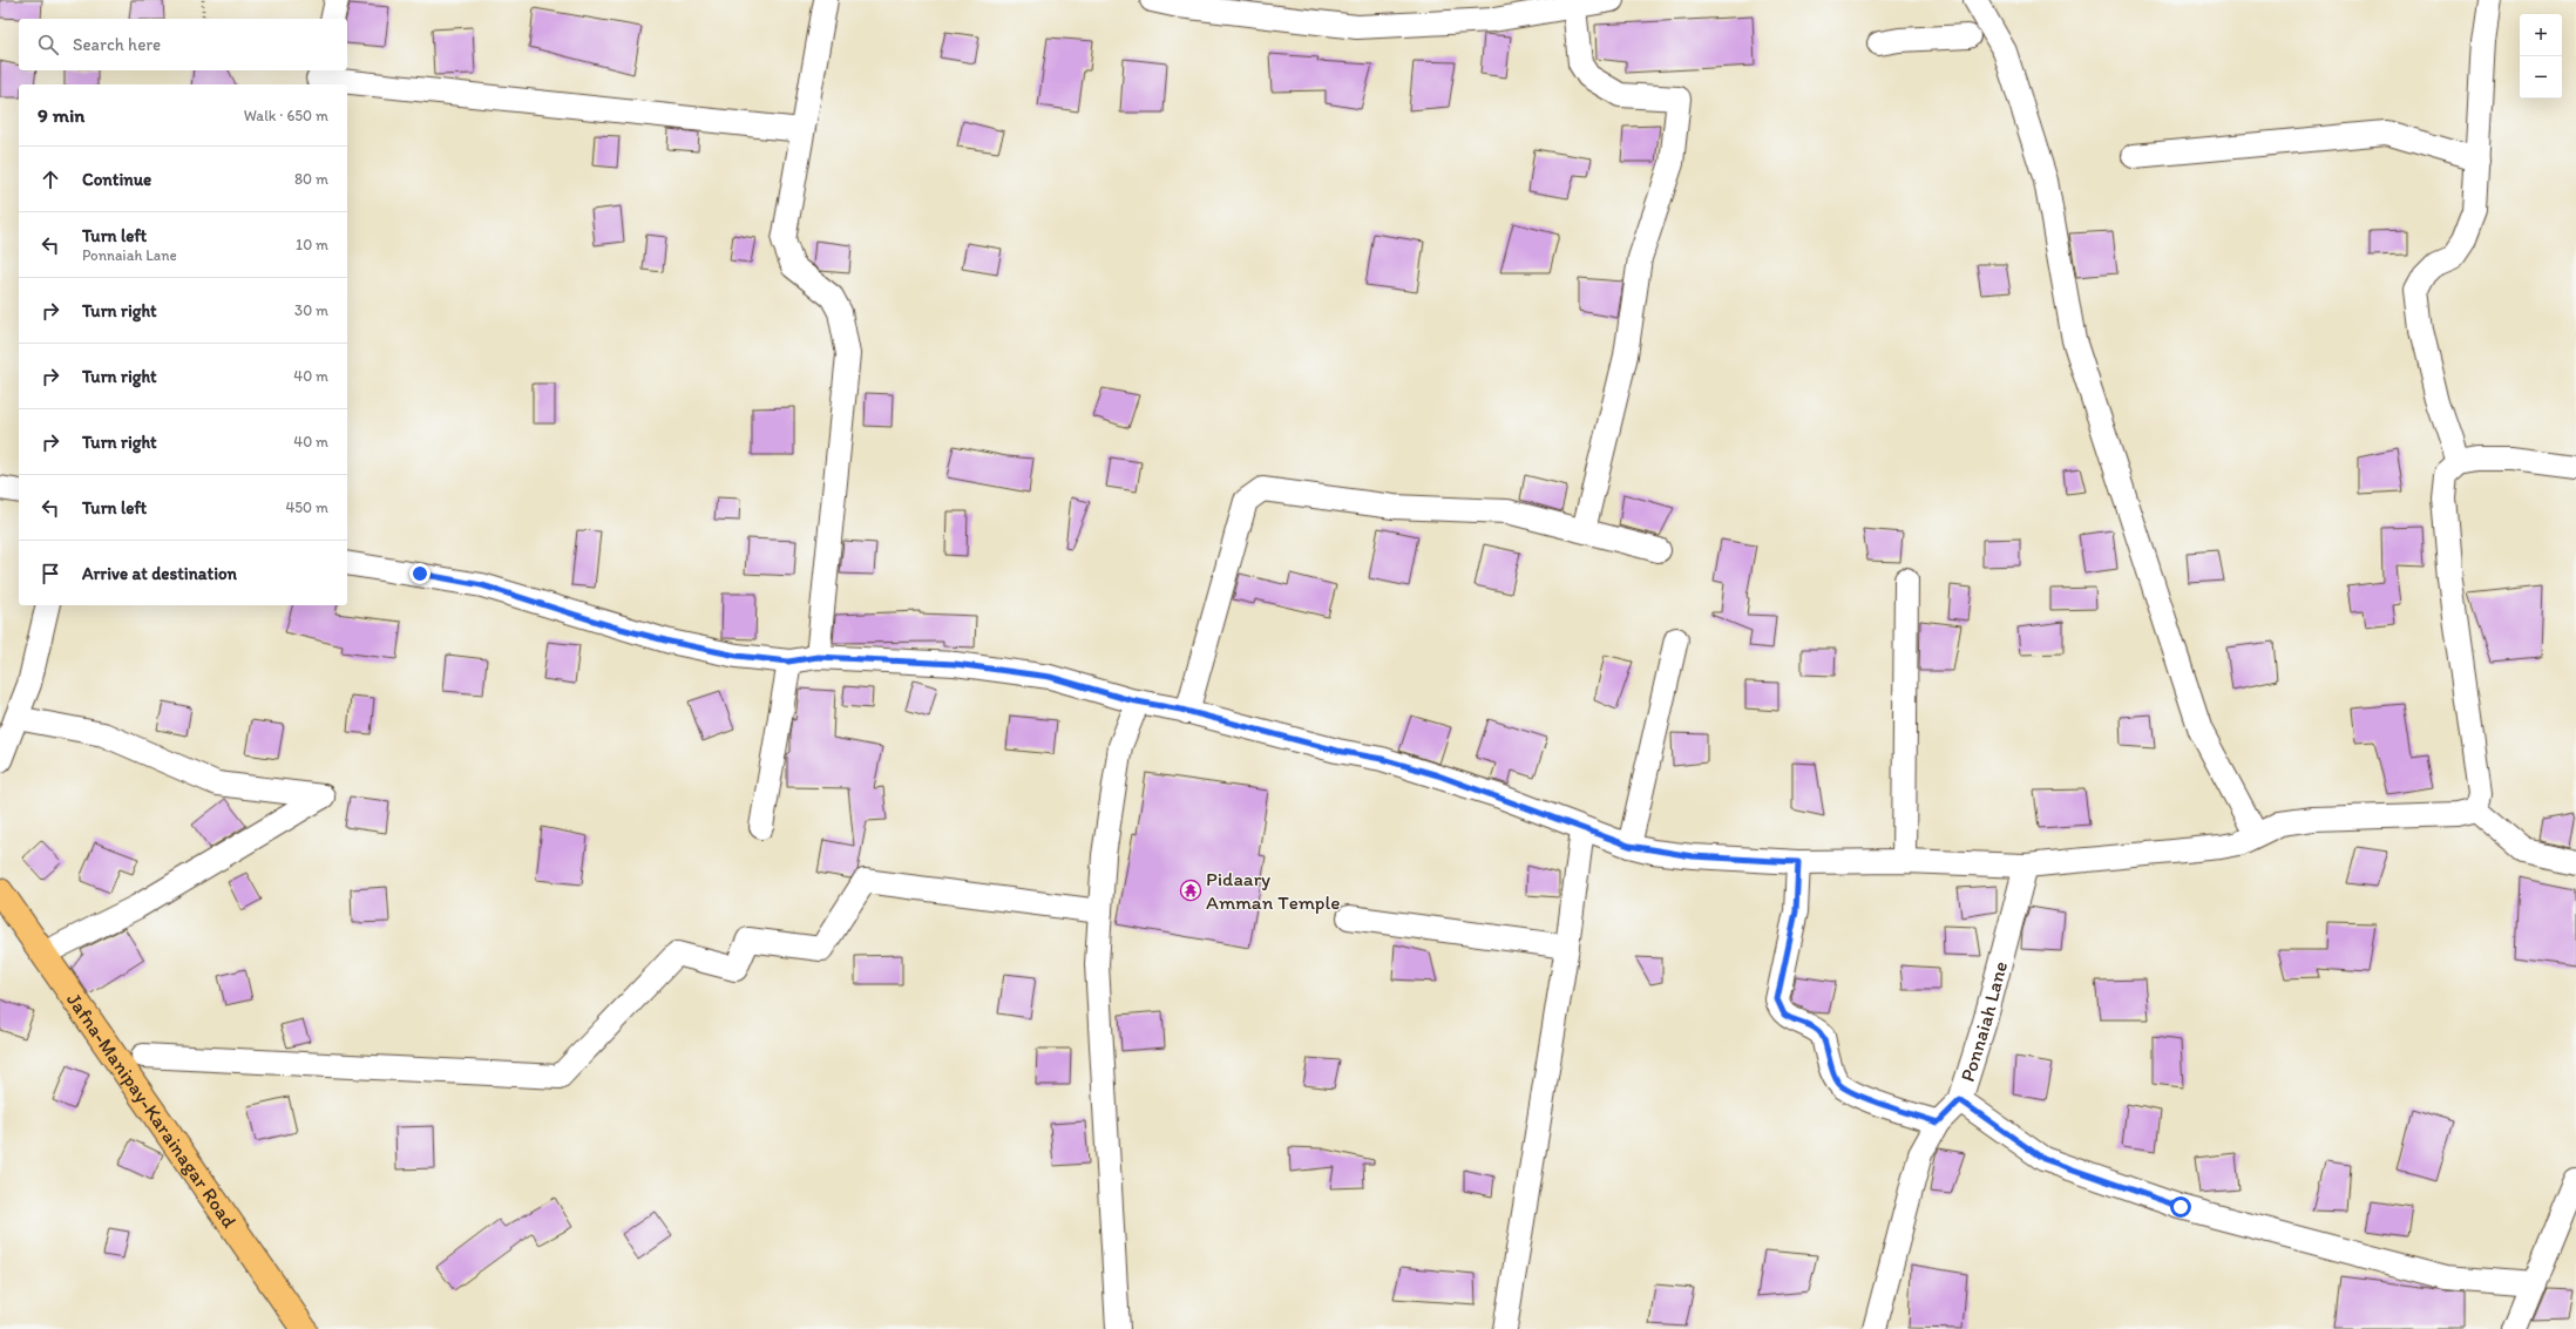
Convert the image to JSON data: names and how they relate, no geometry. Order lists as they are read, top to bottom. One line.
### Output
{"streets":{"main road":["Jafna-Manipay-Karainagar Road"],"street":["Ponnaiah Lane"]},"places":{"temple":["Pidaary Amman Temple"]},"page":{"map_buttons":["+","−"],"search":"Search here","heading":["9 min","Walk · 650 m"],"list":[["Continue","80 m"],["Turn left","Ponnaiah Lane","10 m"],["Turn right","30 m"],["Turn right","40 m"],["Turn right","40 m"],["Turn left","450 m"],"Arrive at destination"]}}
